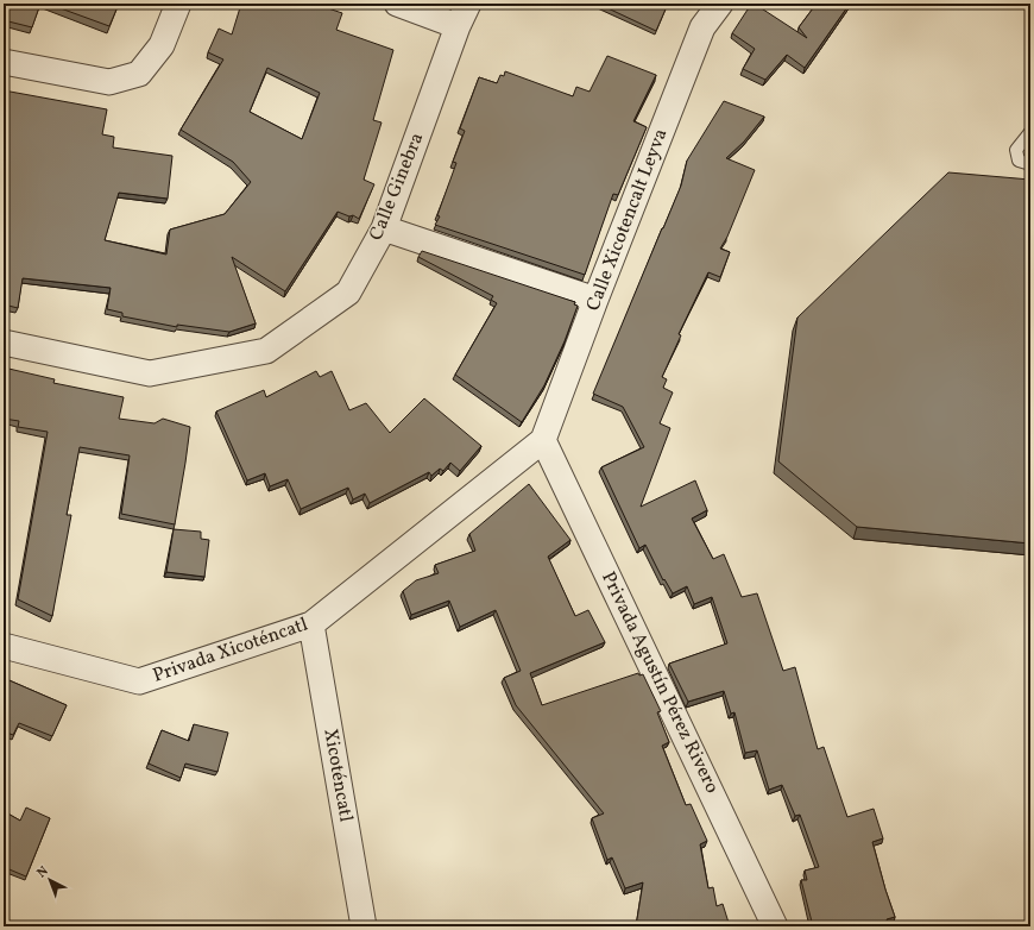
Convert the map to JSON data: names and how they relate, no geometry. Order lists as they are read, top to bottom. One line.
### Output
{"streets":{"street":["Calle Ginebra","Calle Xicotencalt Leyva","Privada Xicoténcatl","Privada Agustín Pérez Rivero","Xicoténcatl"]},"crossings":[["Calle Xicotencalt Leyva","Privada Xicoténcatl"],["Calle Xicotencalt Leyva","Privada Agustín Pérez Rivero"],["Privada Xicoténcatl","Privada Agustín Pérez Rivero"],["Privada Xicoténcatl","Xicoténcatl"]],"north":"top left"}
